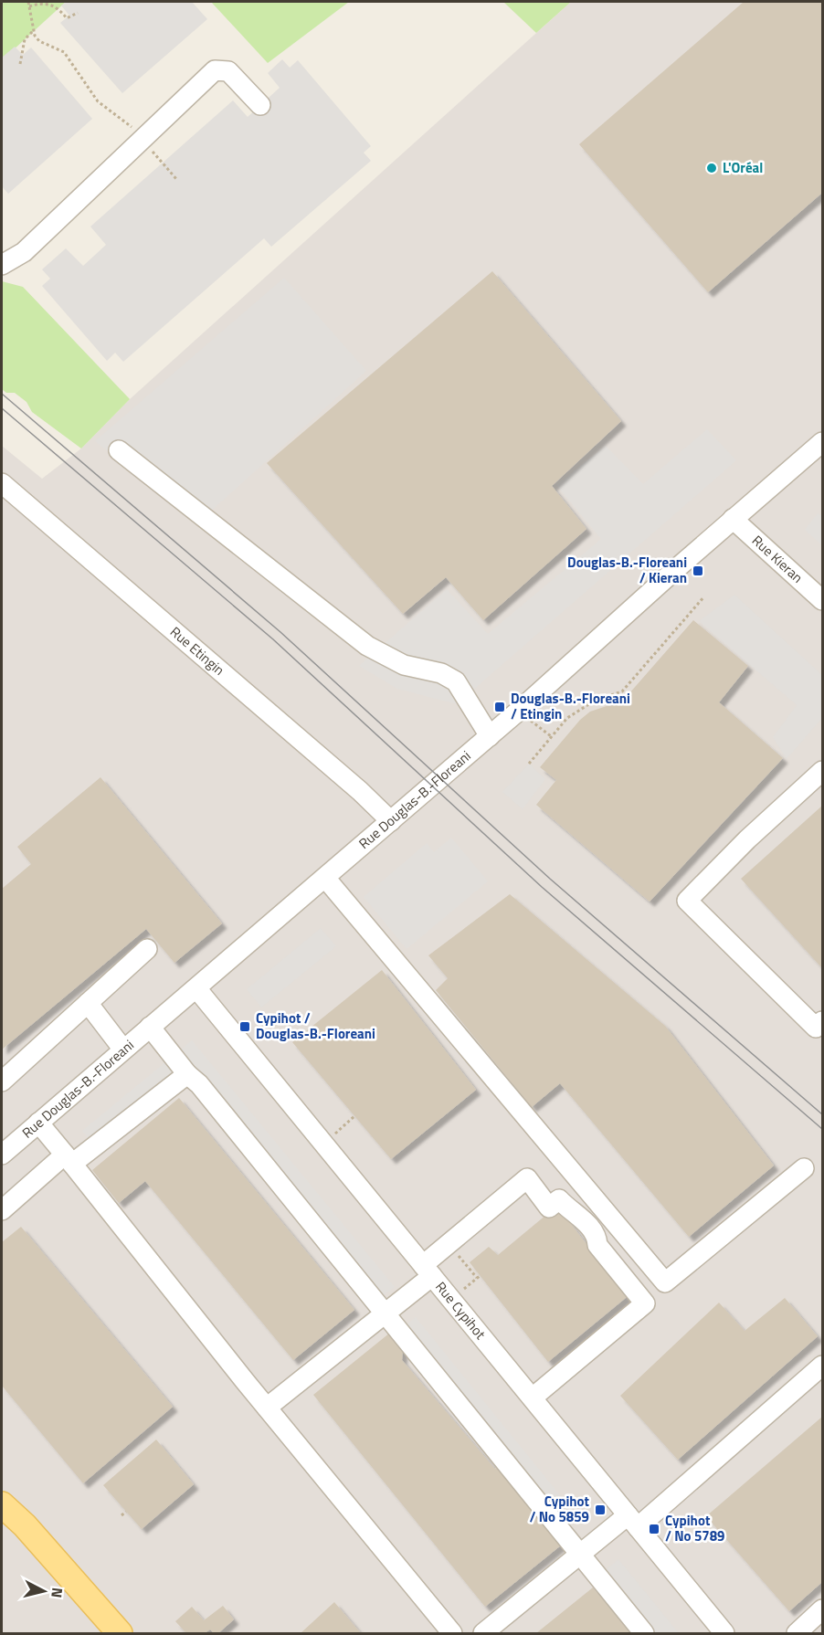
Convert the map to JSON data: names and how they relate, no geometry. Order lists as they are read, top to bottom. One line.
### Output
{"streets":{"street":["Rue Kieran","Rue Etingin","Rue Douglas-B.-Floreani","Rue Cypihot"]},"crossings":[["Rue Kieran","Rue Douglas-B.-Floreani"],["Rue Etingin","Rue Douglas-B.-Floreani"],["Rue Douglas-B.-Floreani","Rue Cypihot"]],"places":{"other":["L'Oréal"],"transit":["Douglas-B.-Floreani / Kieran","Douglas-B.-Floreani / Etingin","Cypihot / Douglas-B.-Floreani","Cypihot / No 5859","Cypihot / No 5789"]},"north":"right"}
